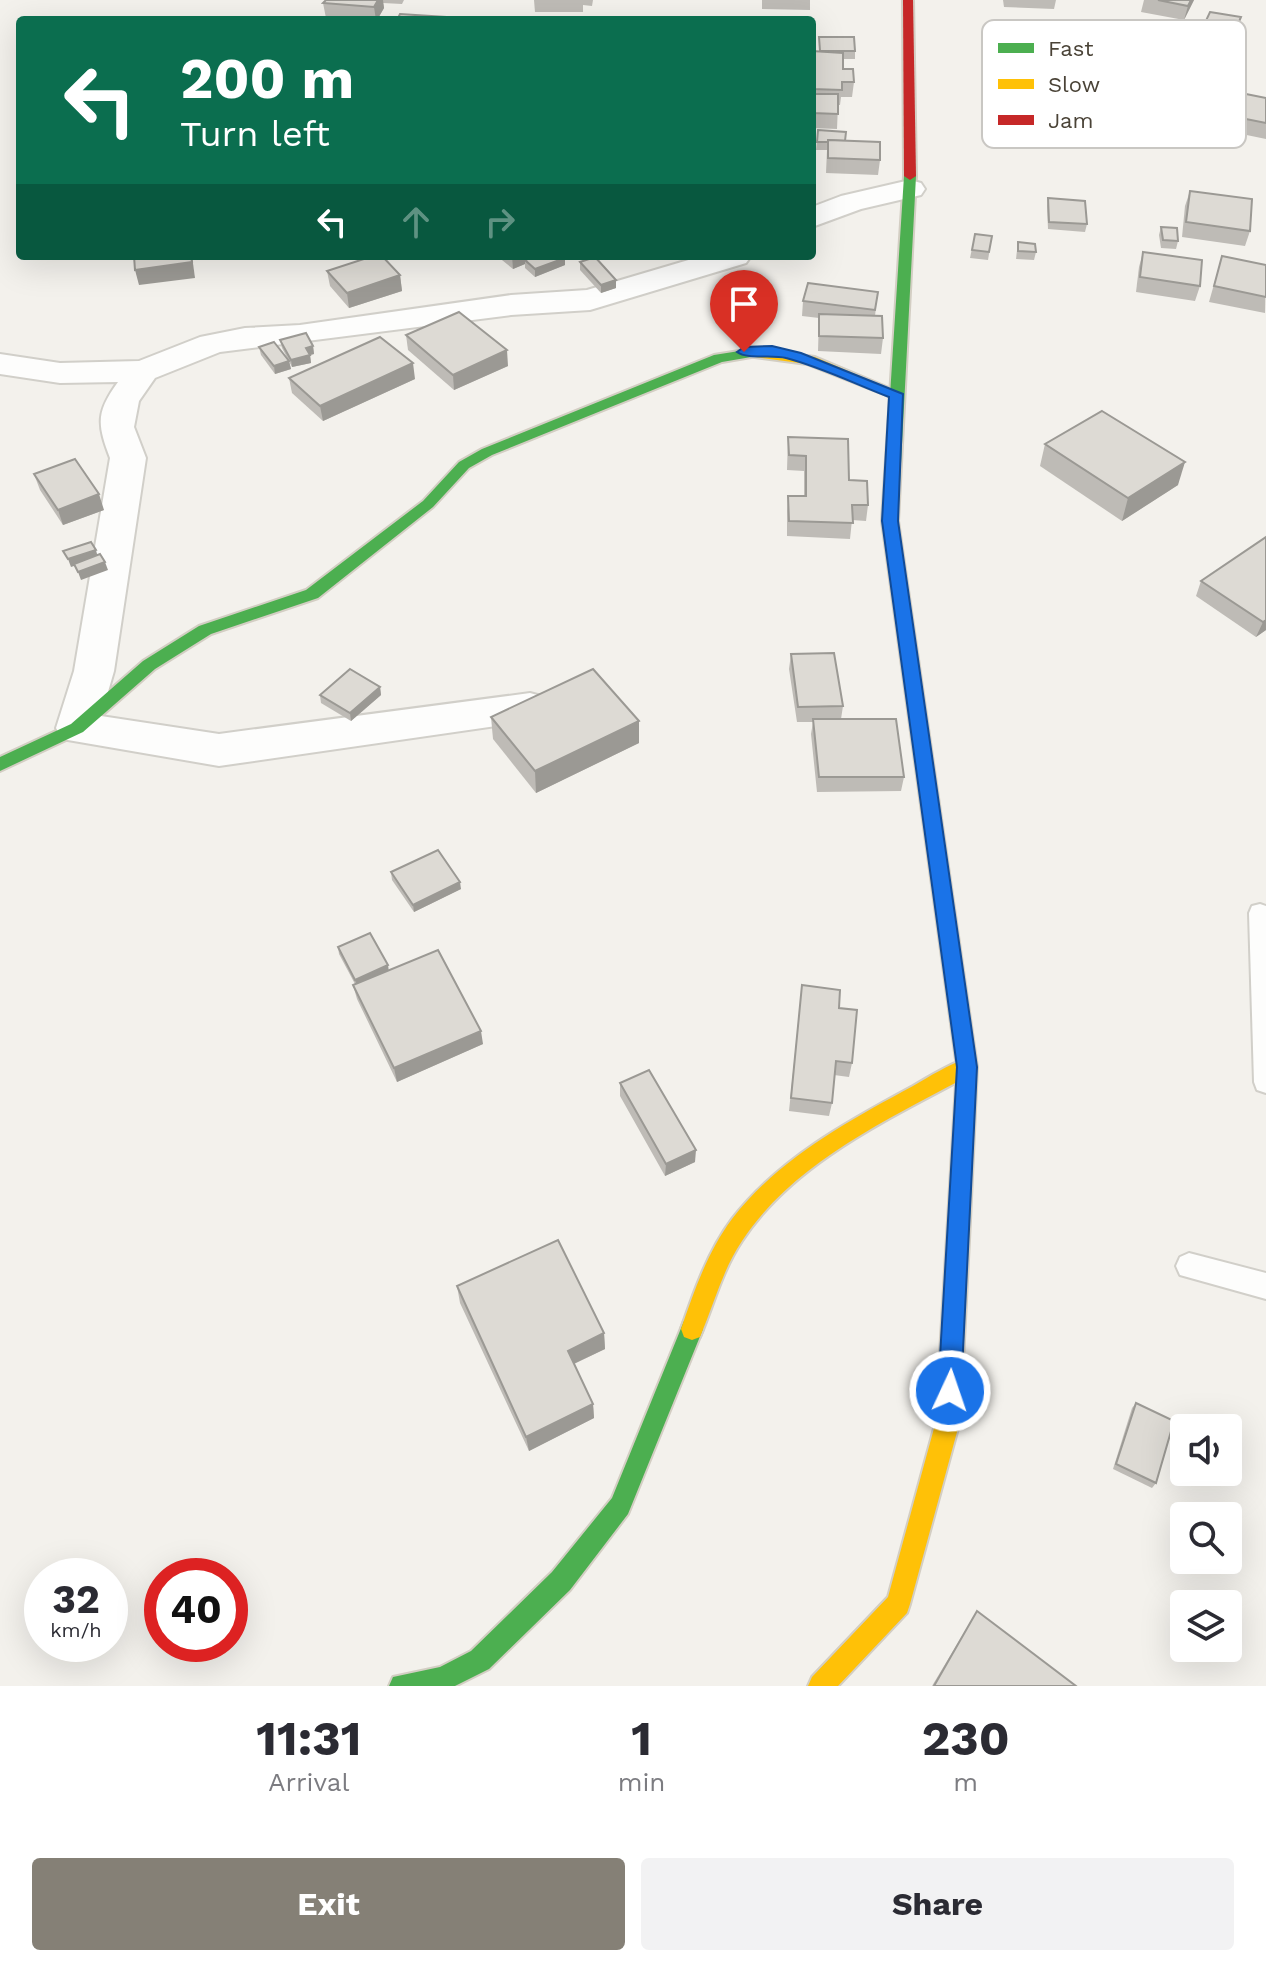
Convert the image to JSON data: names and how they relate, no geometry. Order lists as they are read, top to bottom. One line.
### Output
{"legend":["Fast","Slow","Jam"],"page":{"turn":["200 m","Turn left"],"speed":"32 km/h","limit":"40","eta":["11:31","Arrival","1","min","230","m"],"buttons":["Exit","Share"]}}
